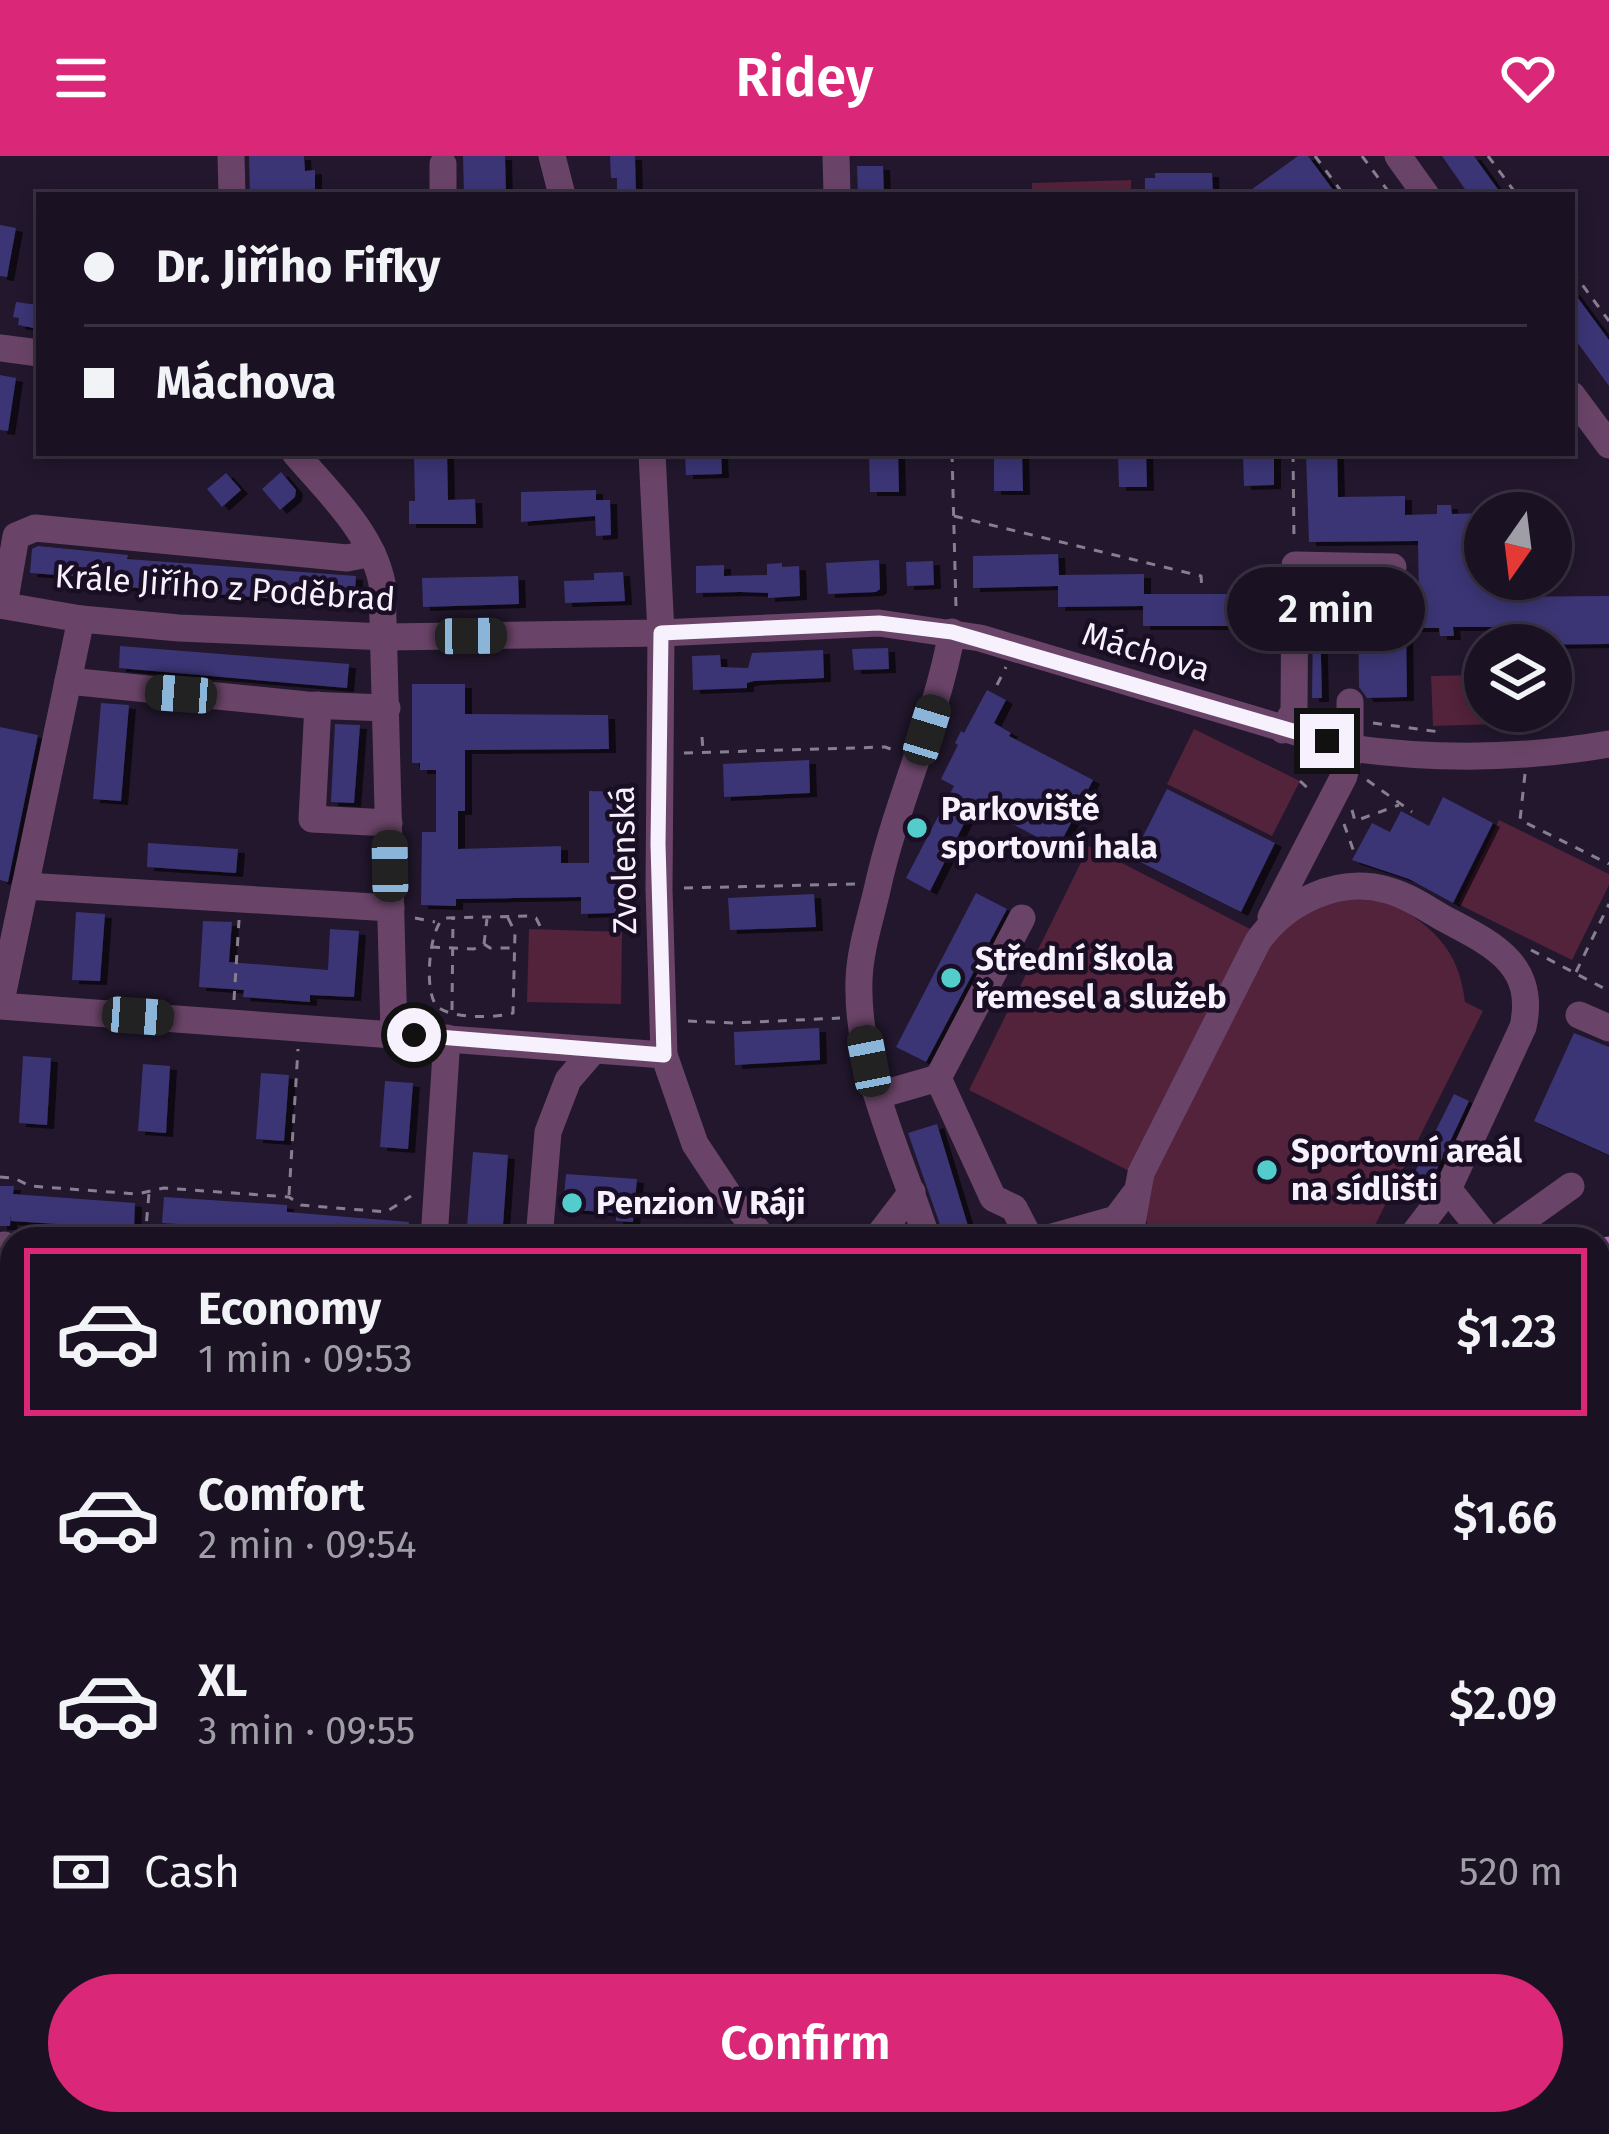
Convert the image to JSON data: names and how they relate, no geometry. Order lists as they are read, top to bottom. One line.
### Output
{"streets":{"street":["Krále Jiřího z Poděbrad","Máchova","Zvolenská"]},"crossings":[["Krále Jiřího z Poděbrad","Máchova"],["Krále Jiřího z Poděbrad","Zvolenská"],["Máchova","Zvolenská"]],"places":["Parkoviště sportovní hala","Střední škola řemesel a služeb","Sportovní areál na sídlišti","Penzion V Ráji"],"north":"bottom","page":{"header":"Ridey","banner":["Dr. Jiřího Fifky","Máchova"],"bubble":"2 min","list":[{"name":"Economy","note":"1 min · 09:53","value":"$1.23"},{"name":"Comfort","note":"2 min · 09:54","value":"$1.66"},{"name":"XL","note":"3 min · 09:55","value":"$2.09"}],"pay":["Cash","520 m"],"buttons":"Confirm"}}
